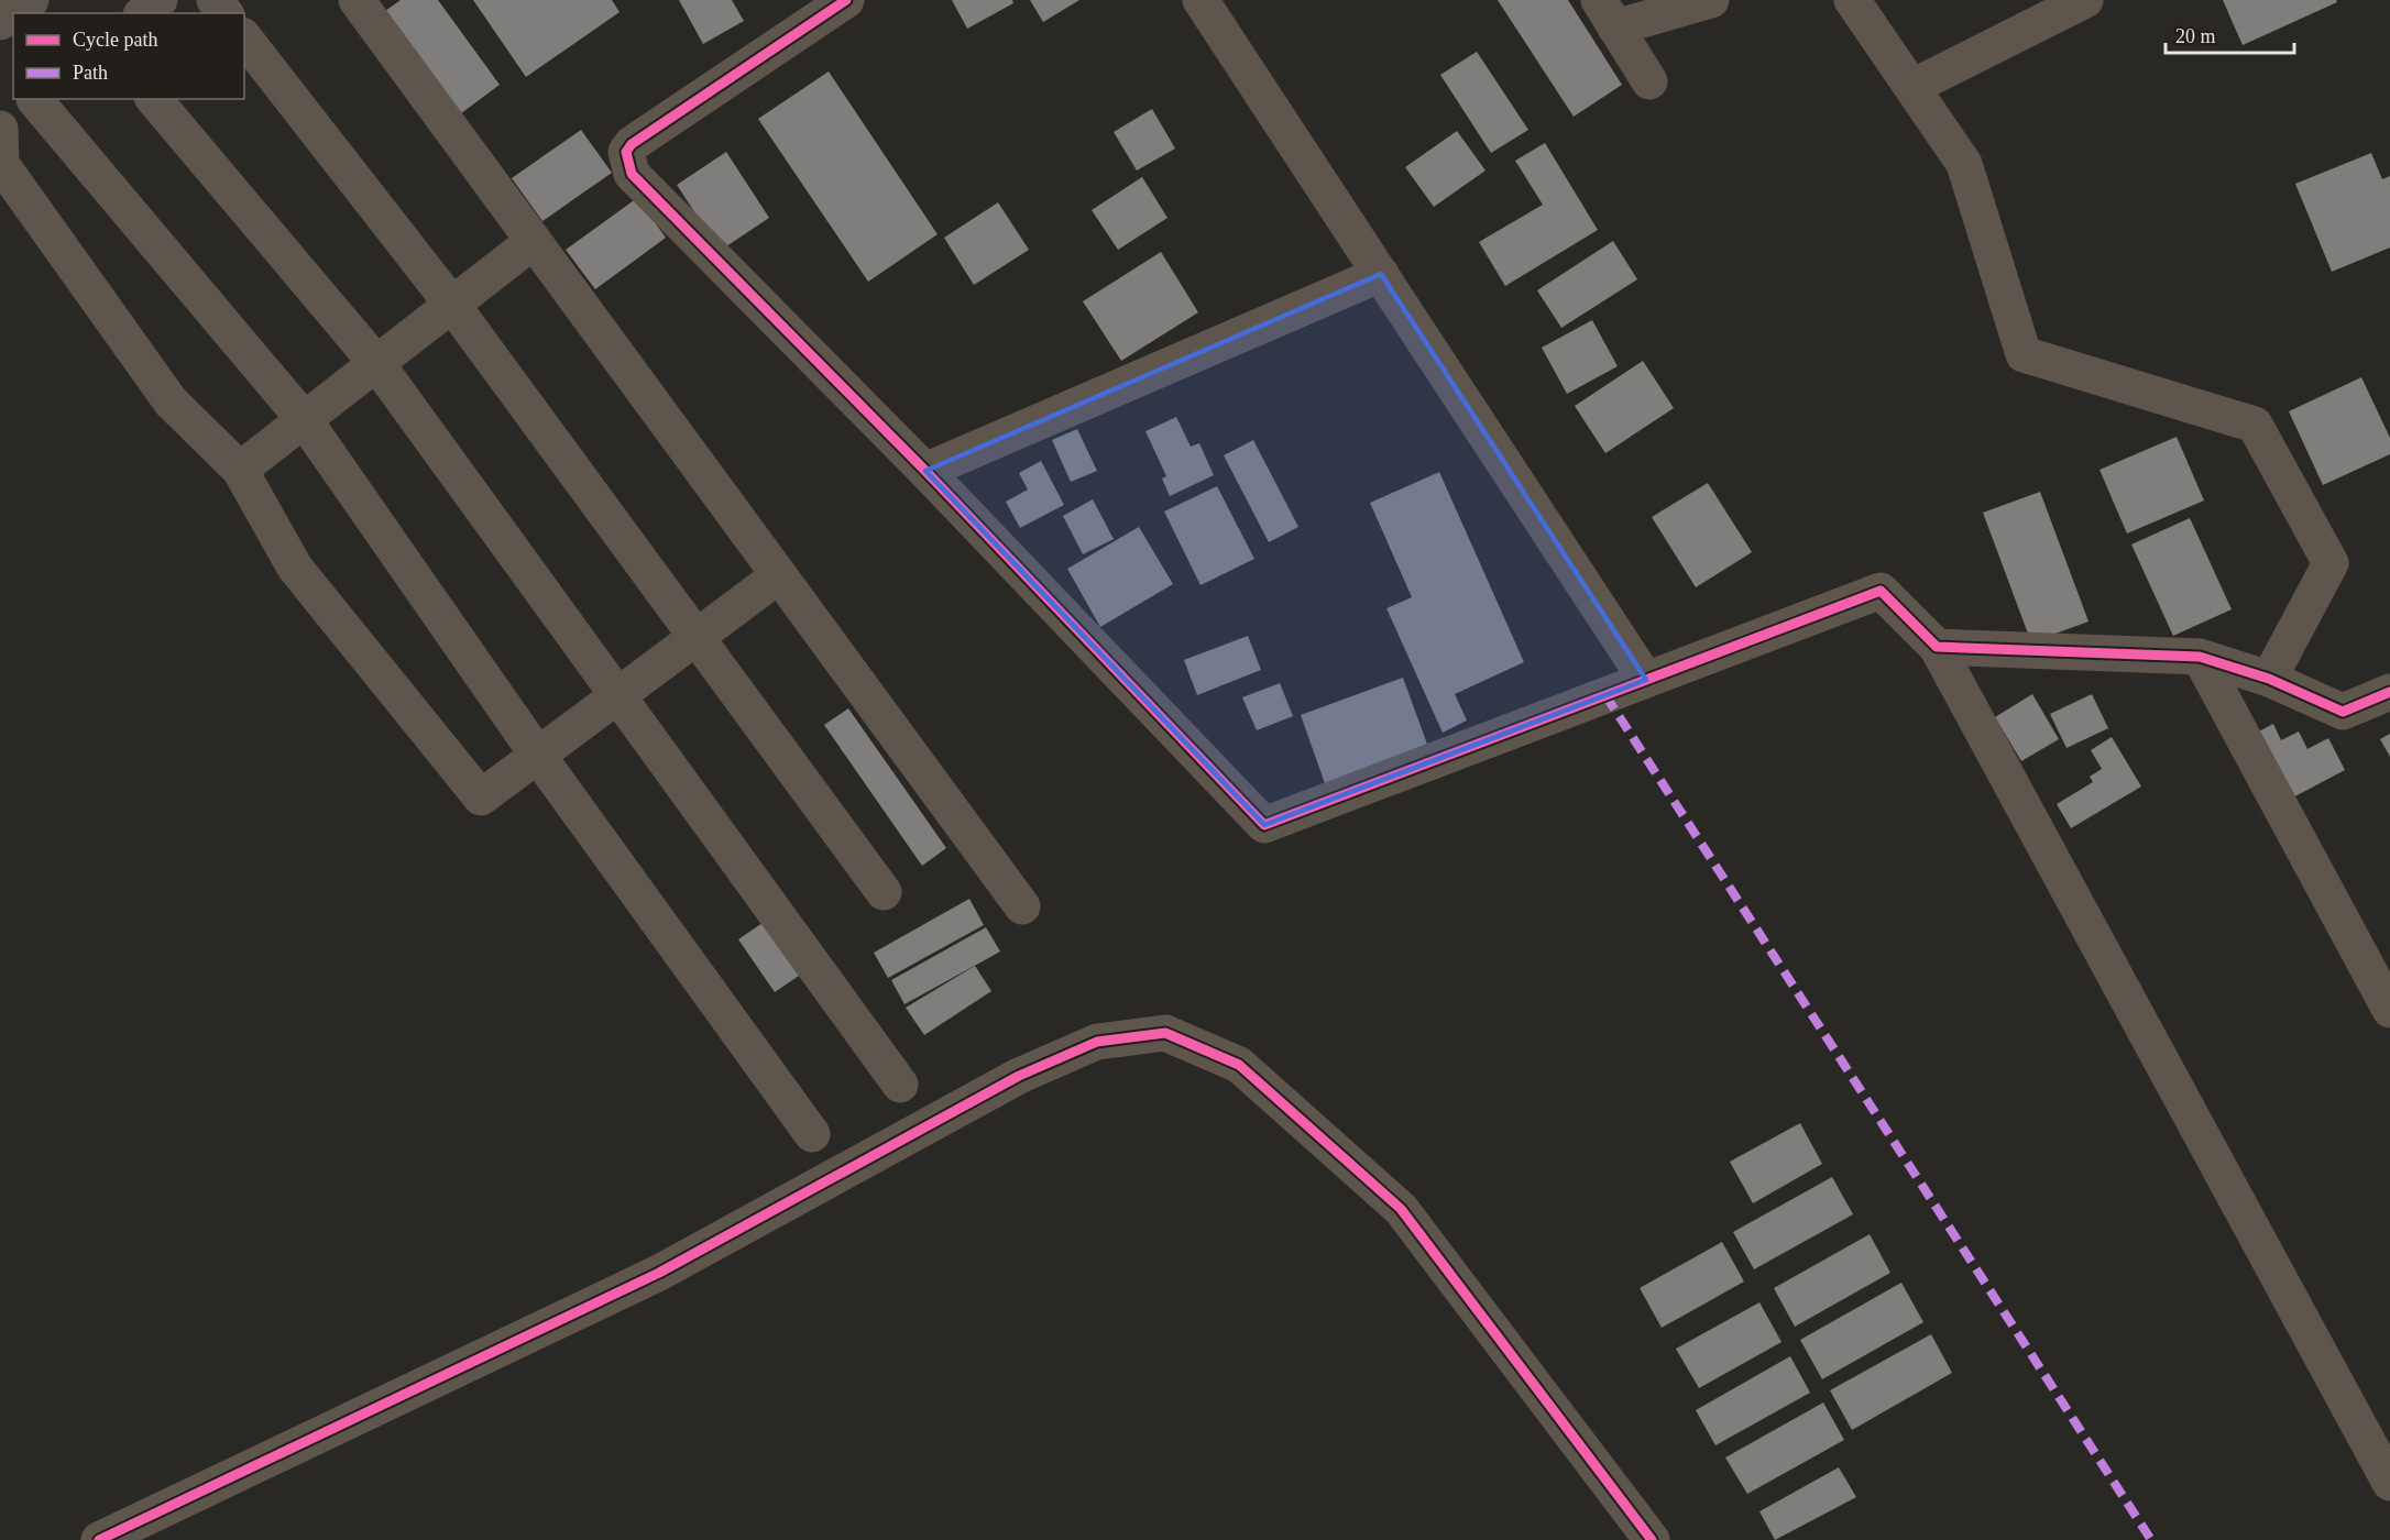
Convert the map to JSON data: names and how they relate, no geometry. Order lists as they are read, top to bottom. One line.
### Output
{"legend":["Cycle path","Path"],"scale_bar":"20 m"}
